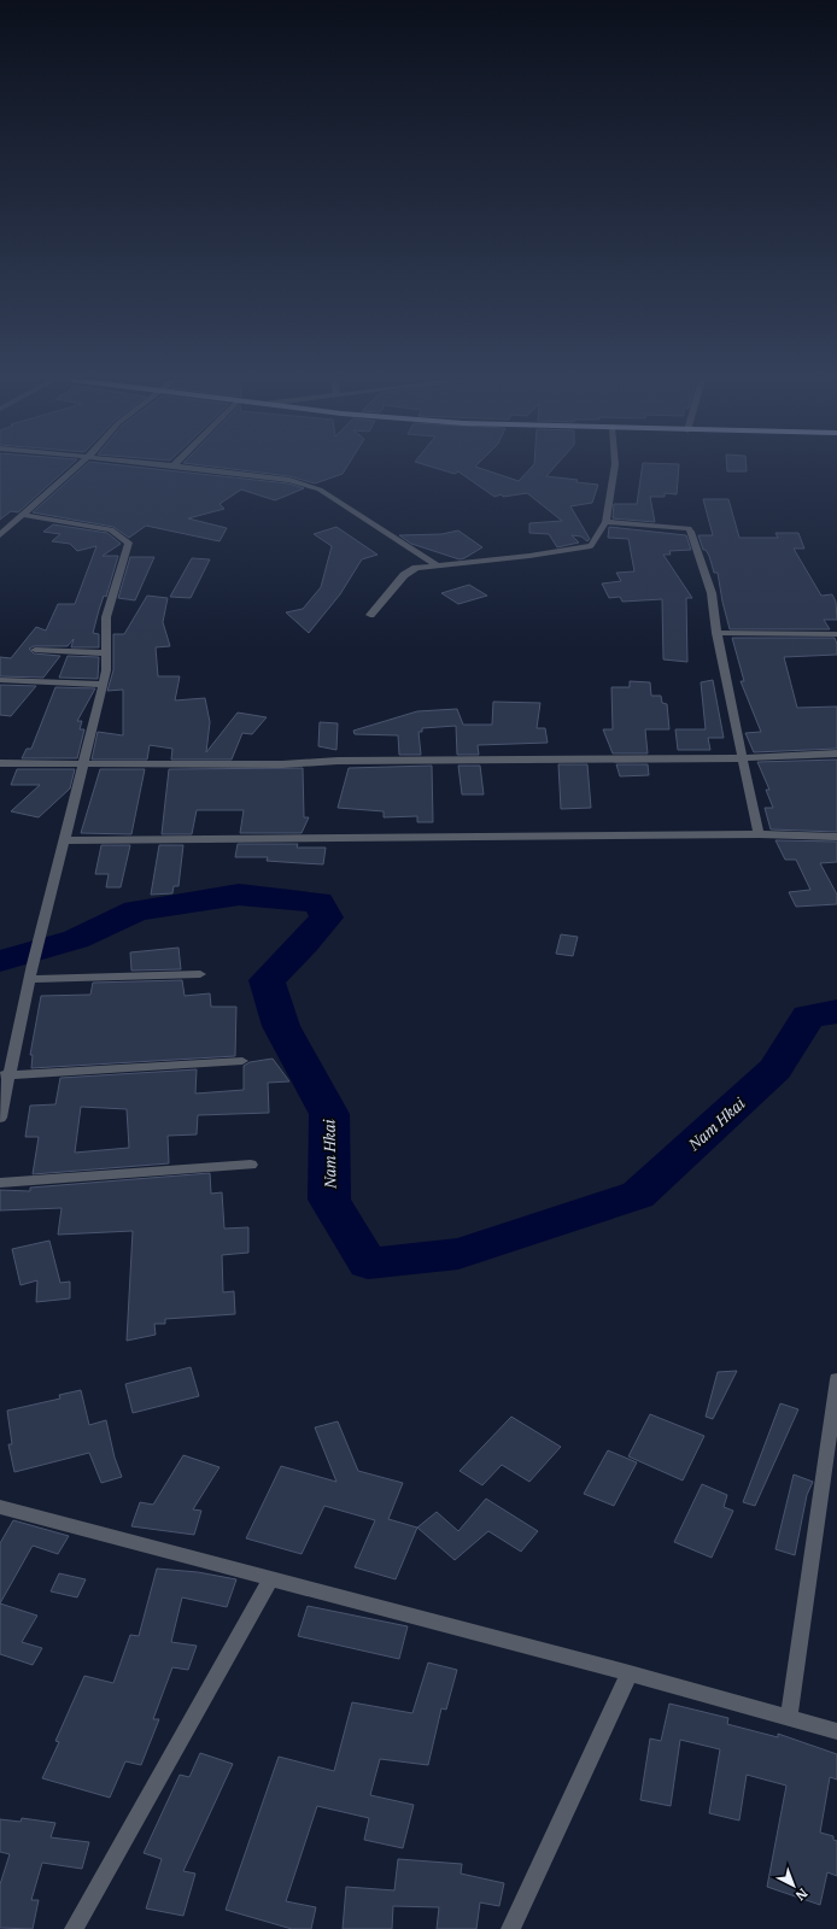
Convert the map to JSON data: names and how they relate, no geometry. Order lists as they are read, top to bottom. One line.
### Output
{"water":["Nam Hkai"],"north":"bottom right"}
